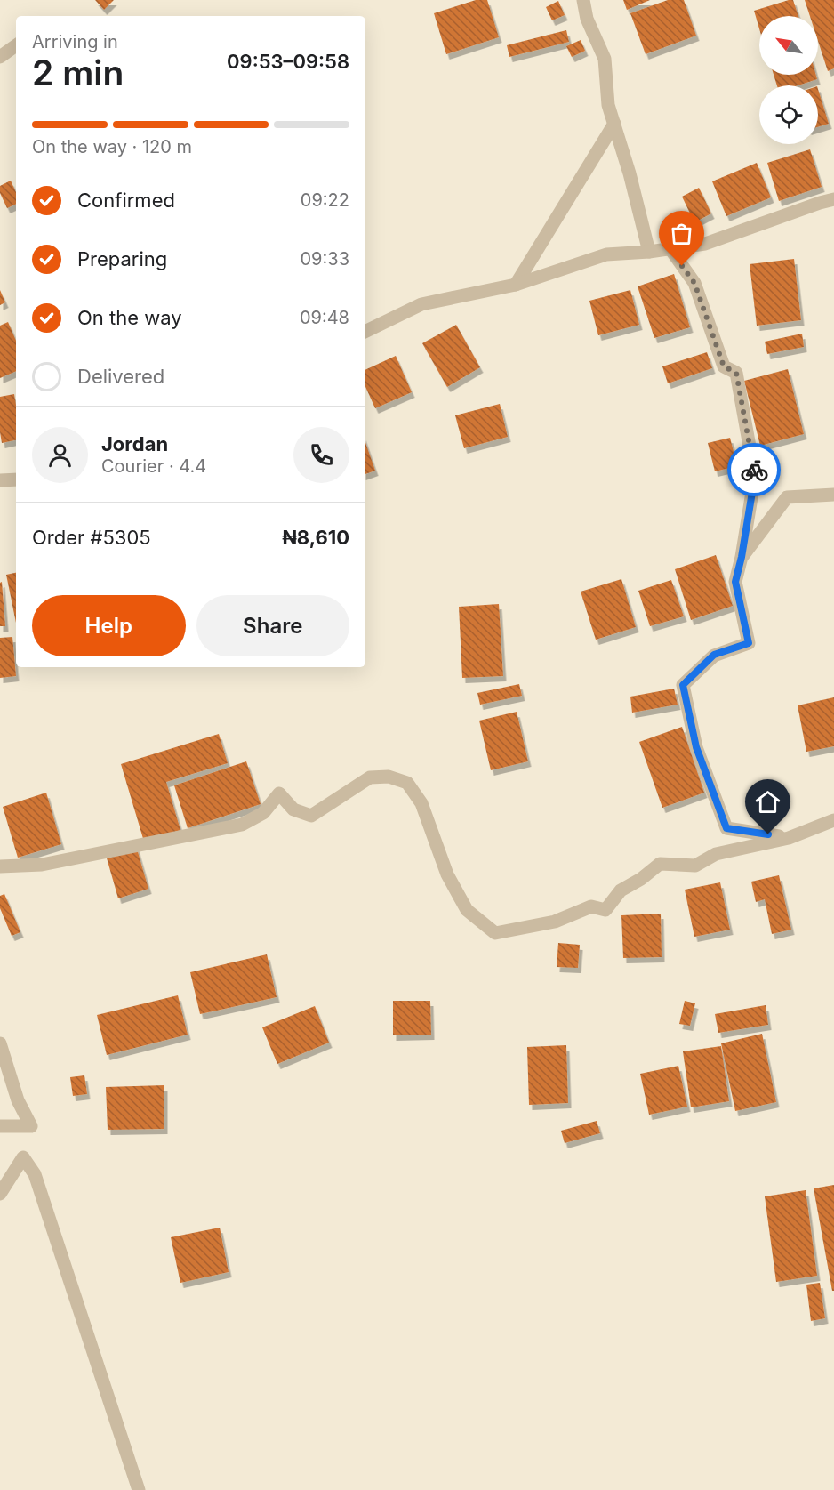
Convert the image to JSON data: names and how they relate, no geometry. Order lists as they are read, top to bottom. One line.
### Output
{"north":"top left","page":{"heading":["2 min","Arriving in","09:53–09:58"],"panel":["Jordan","Courier · 4.4","Order #5305","₦8,610"],"bar":"On the way · 120 m","list":[["Confirmed","09:22"],["Preparing","09:33"],["On the way","09:48"],"Delivered"],"buttons":["Help","Share"]}}
